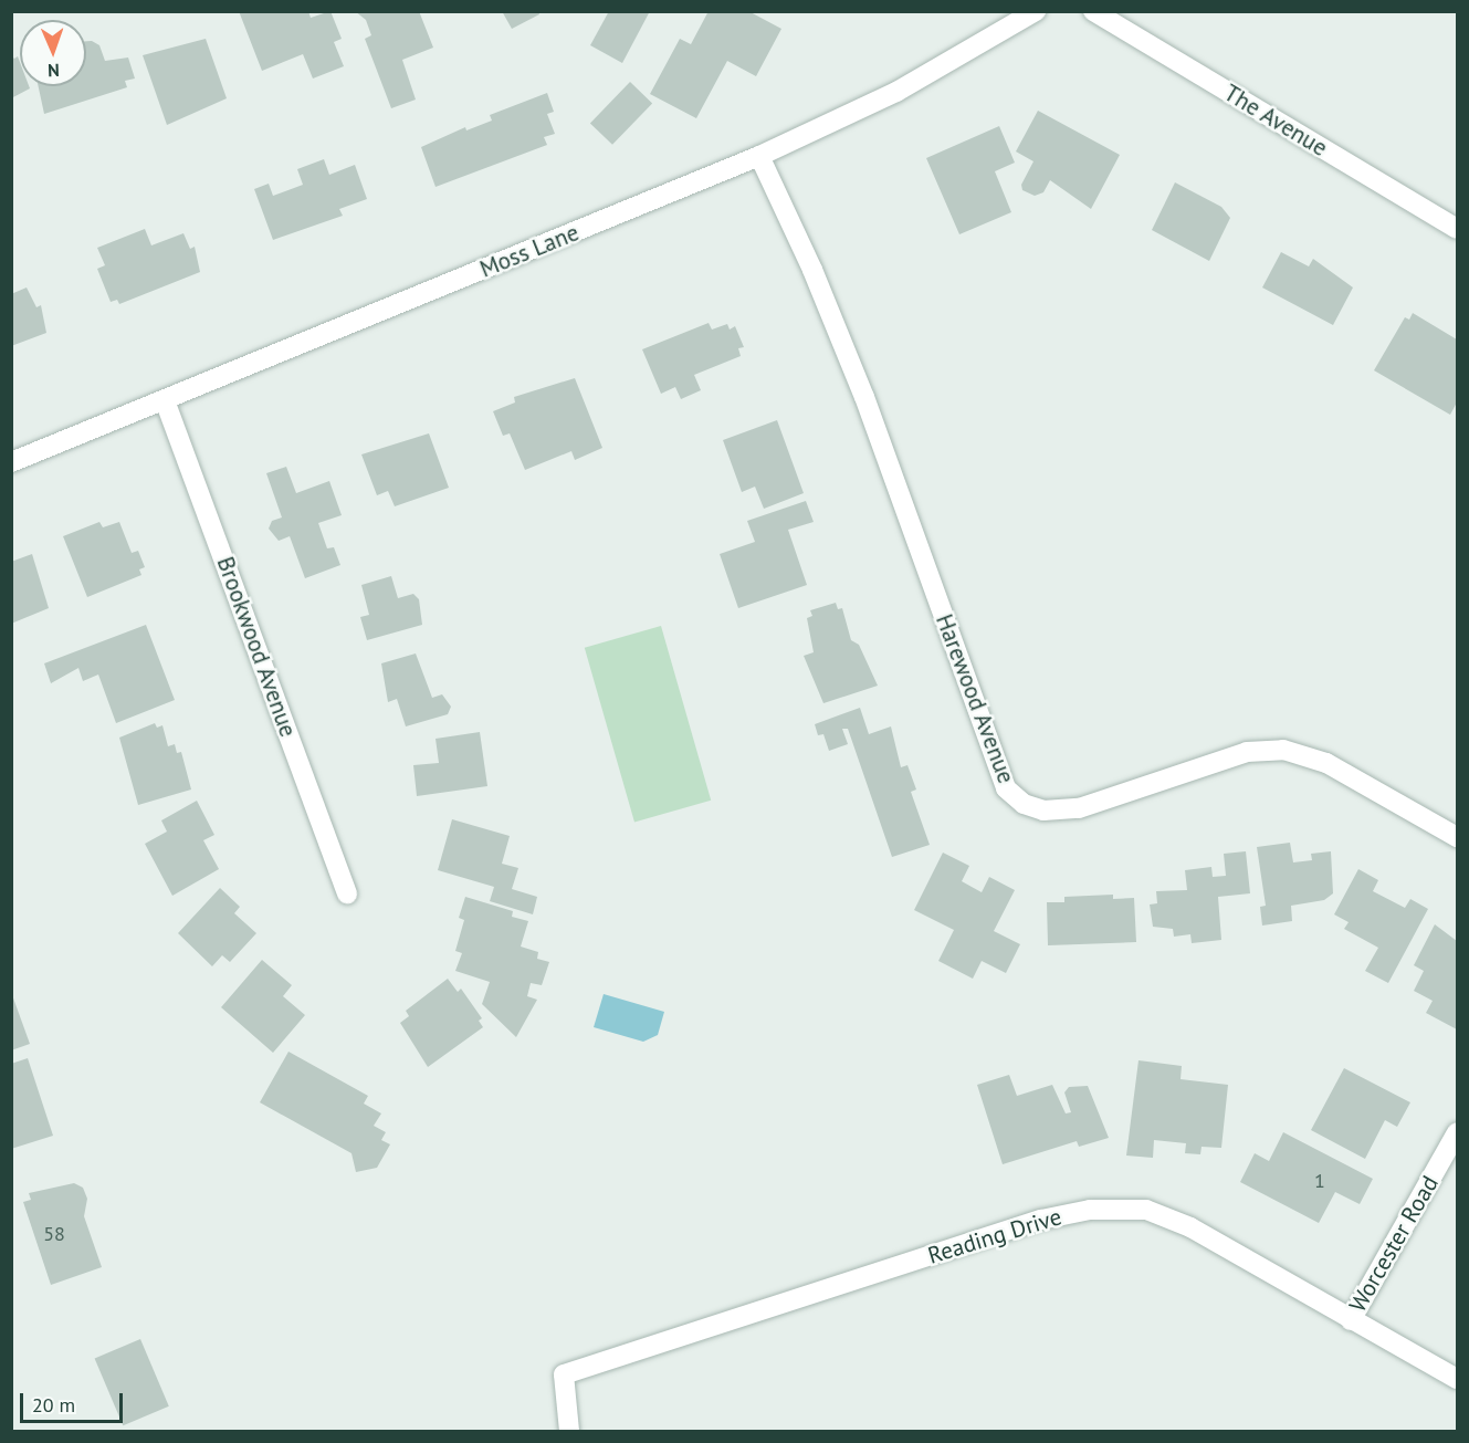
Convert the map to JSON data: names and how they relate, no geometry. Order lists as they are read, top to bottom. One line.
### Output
{"streets":{"street":["The Avenue","Moss Lane","Brookwood Avenue","Harewood Avenue","Reading Drive","Worcester Road"]},"crossings":[["Moss Lane","Brookwood Avenue"],["Moss Lane","Harewood Avenue"],["Reading Drive","Worcester Road"]],"house_numbers":["1","58"],"scale_bar":"20 m","north":"bottom"}
